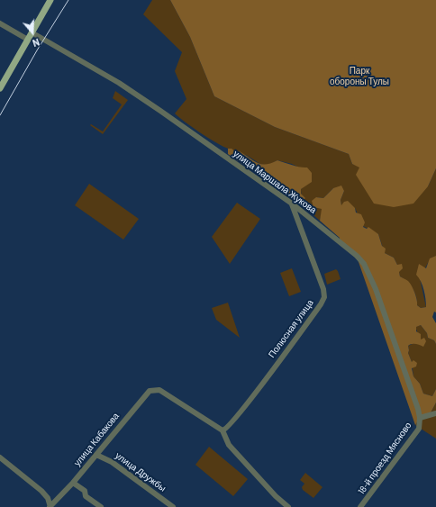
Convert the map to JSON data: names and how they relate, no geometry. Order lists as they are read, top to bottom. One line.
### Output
{"streets":{"street":["улица Маршала Жукова","Полюсная улица","улица Кабакова","18-й проезд Мясново","улица Дружбы"]},"crossings":[["улица Маршала Жукова","Полюсная улица"],["улица Маршала Жукова","18-й проезд Мясново"],["Полюсная улица","улица Кабакова"],["улица Кабакова","улица Дружбы"]],"parks":["Парк обороны Тулы"],"north":"bottom"}
